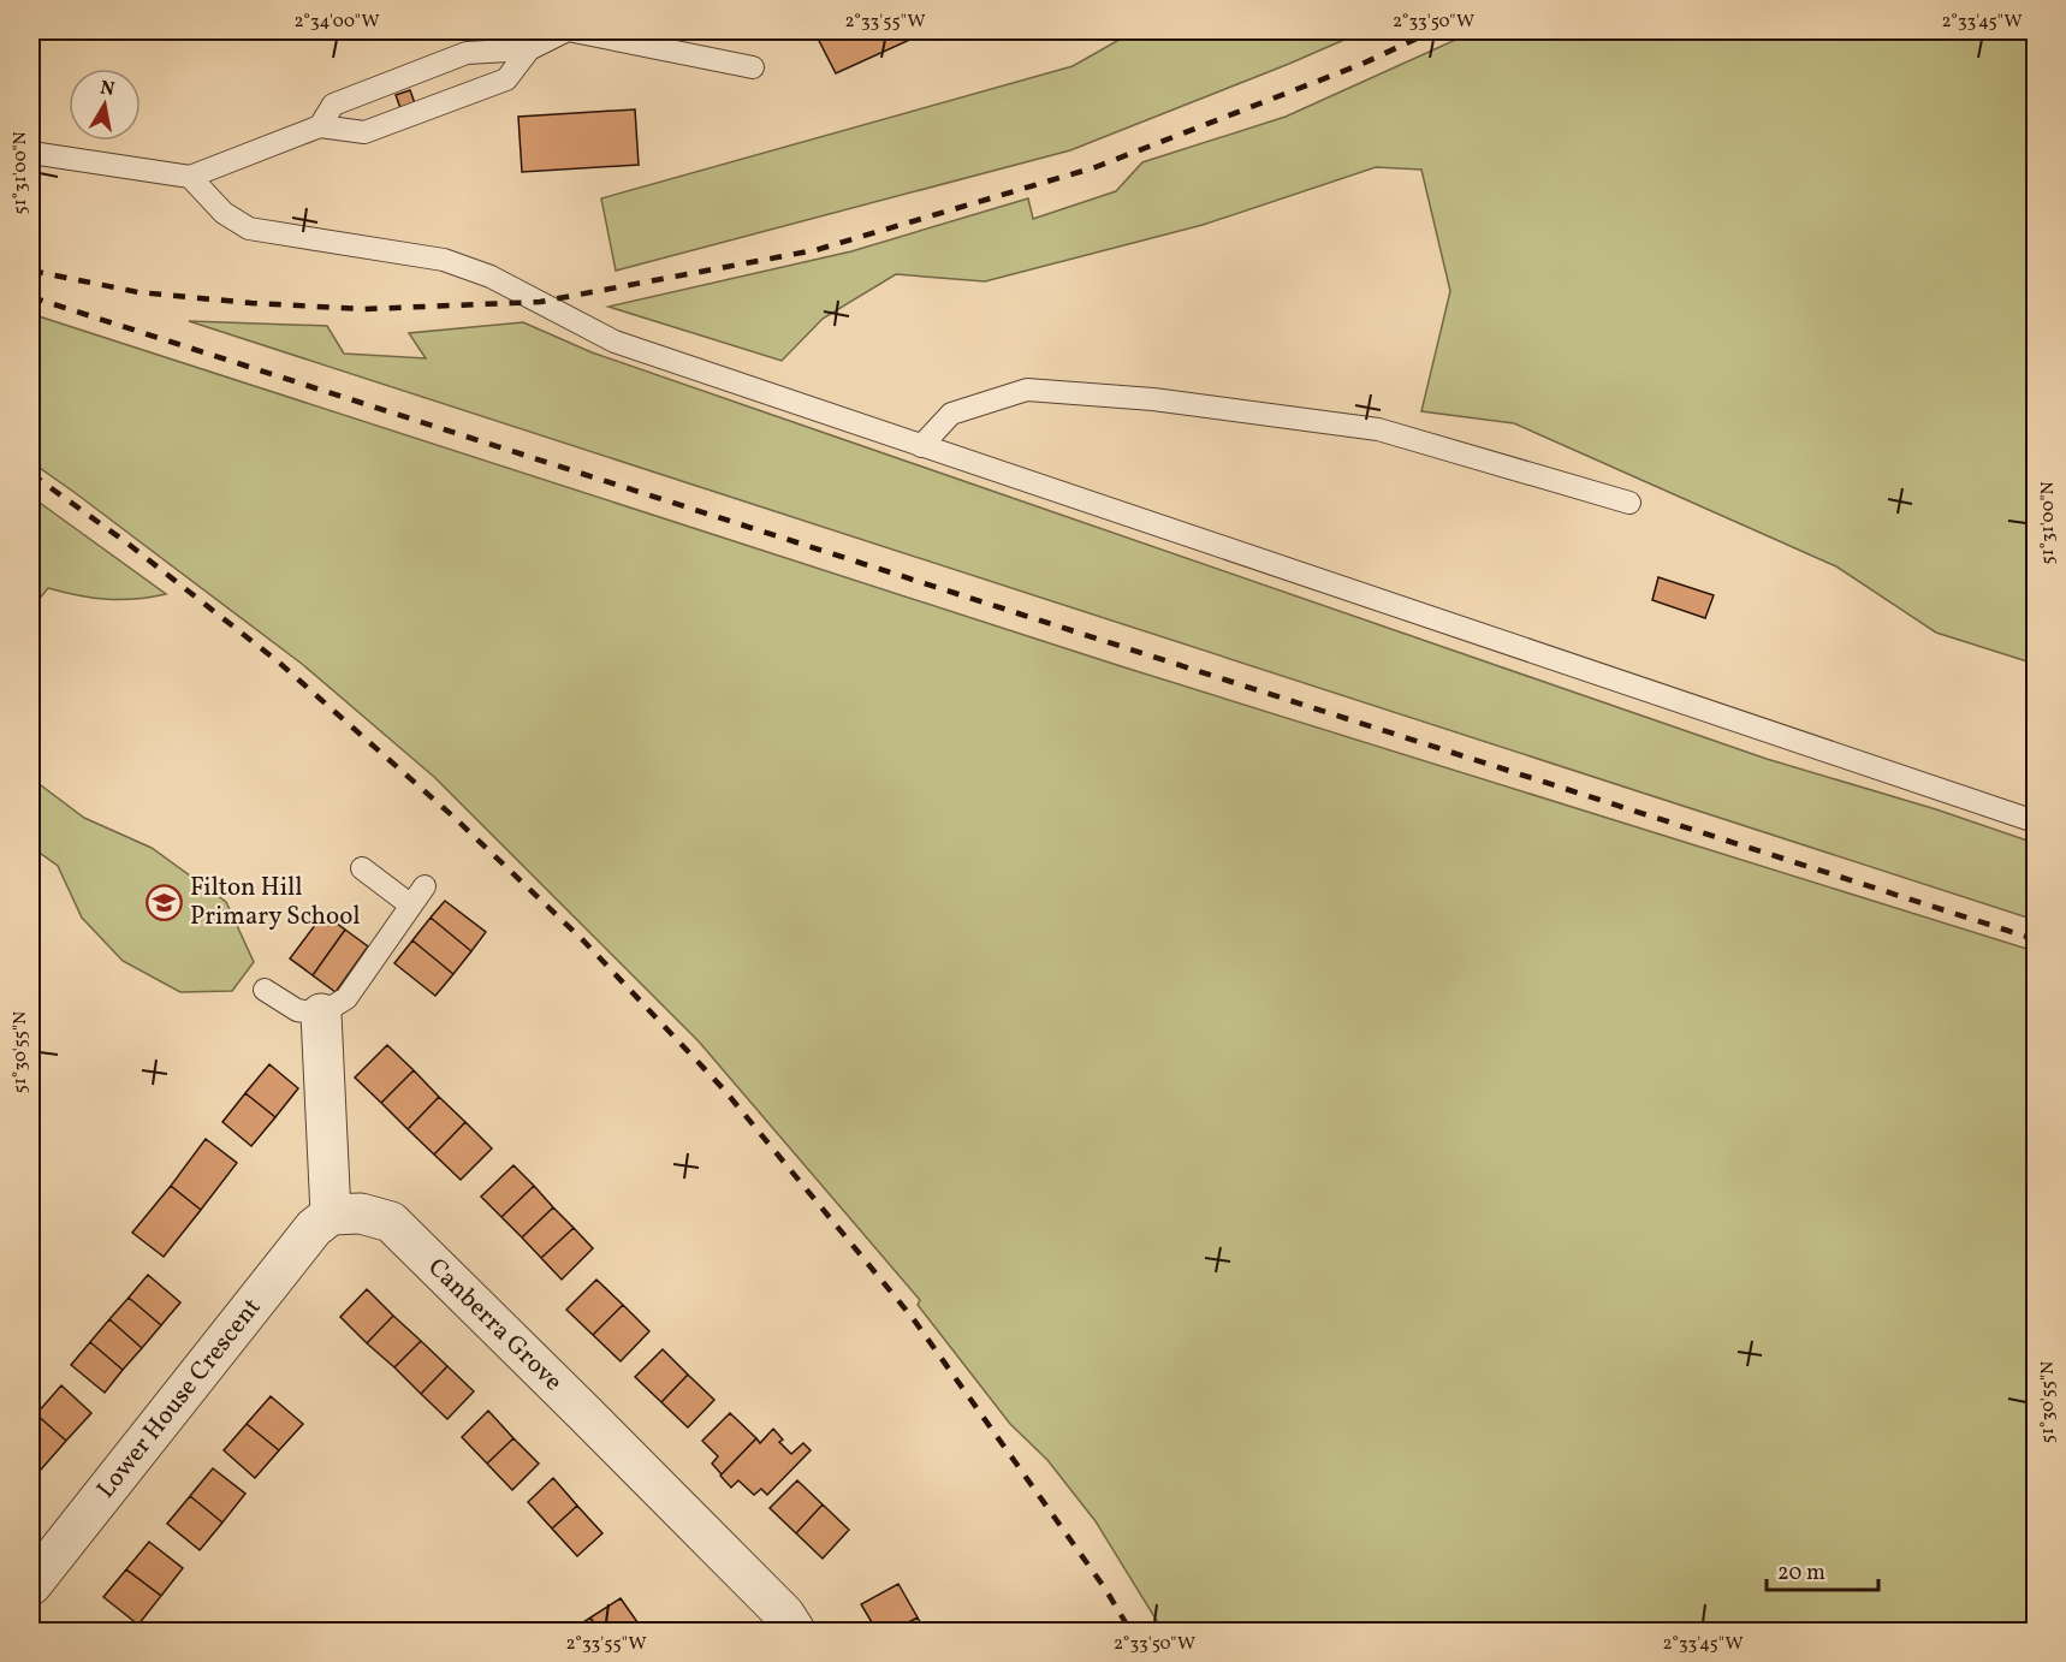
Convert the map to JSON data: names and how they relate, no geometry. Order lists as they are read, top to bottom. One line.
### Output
{"streets":{"street":["Canberra Grove","Lower House Crescent"]},"crossings":[["Canberra Grove","Lower House Crescent"]],"places":{"school or university":["Filton Hill Primary School"]},"scale_bar":"20 m","north":"top","coordinates":["2°34'00\"W","2°33'55\"W","2°33'50\"W","2°33'45\"W","51°31'00\"N","51°30'55\"N"]}
